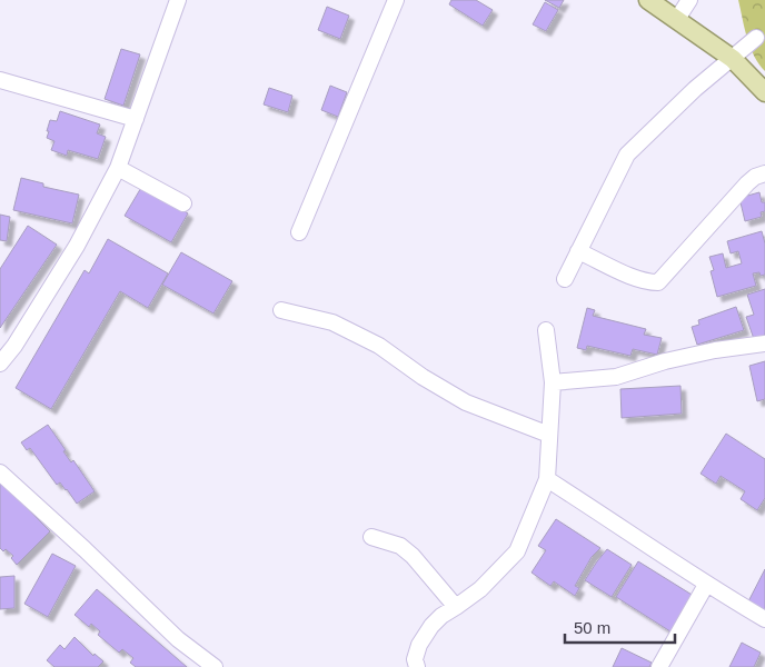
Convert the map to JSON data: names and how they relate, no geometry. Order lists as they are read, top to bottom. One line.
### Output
{"scale_bar":"50 m"}
